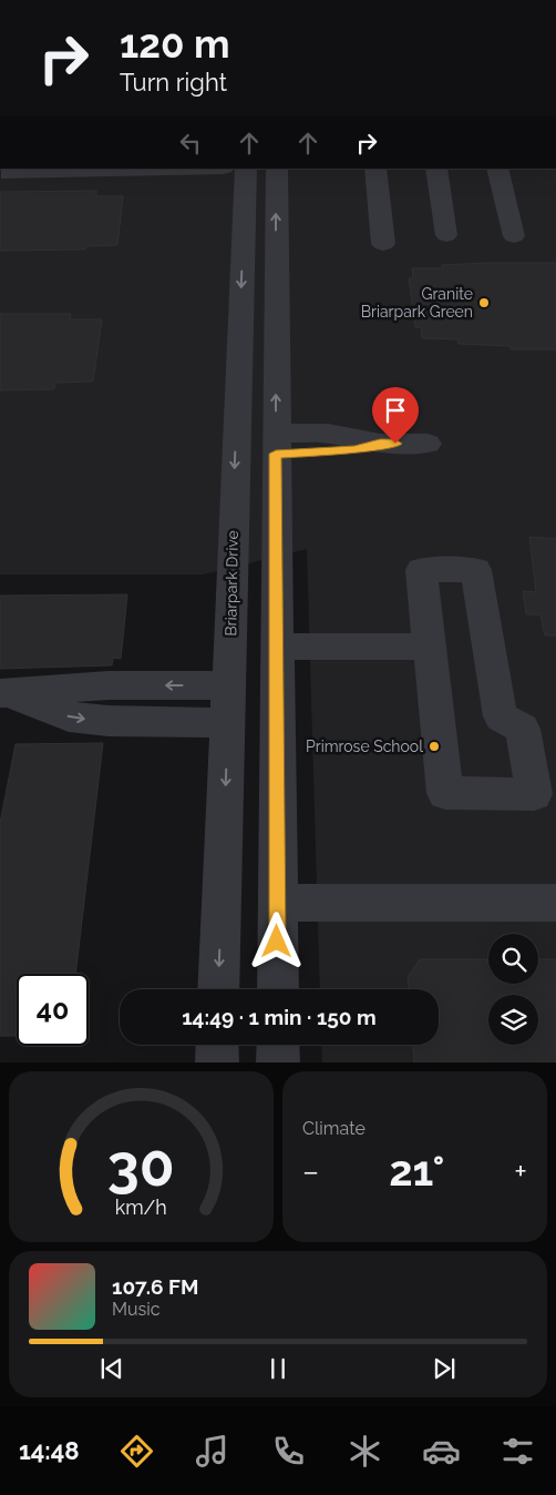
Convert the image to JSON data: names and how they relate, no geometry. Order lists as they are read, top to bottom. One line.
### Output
{"streets":{"street":["Briarpark Drive"]},"places":["Granite Briarpark Green","Primrose School"],"page":{"turn":["120 m","Turn right"],"limit":"40","trip":"14:49 · 1 min · 150 m","tile":"Climate","heat":["−","21°","+"],"song":["107.6 FM","Music"],"tabs":"14:48","gauge":["30","km/h"]}}
